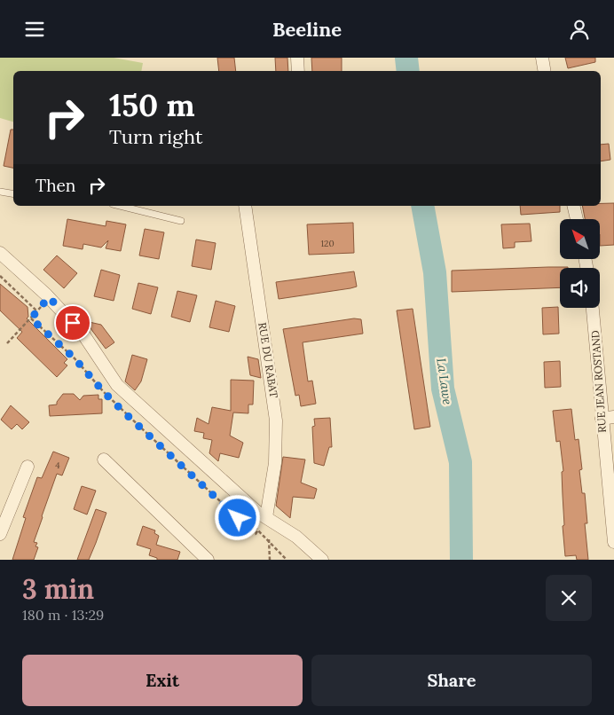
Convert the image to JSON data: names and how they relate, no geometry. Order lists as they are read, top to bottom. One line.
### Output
{"streets":{"street":["RUE DU RABAT","RUE JEAN ROSTAND"]},"water":["La Lawe"],"house_numbers":["120","4"],"north":"top left","page":{"header":"Beeline","turn":["150 m","Turn right"],"then":"Then","heading":["3 min","180 m · 13:29"],"buttons":["Exit","Share"]}}
